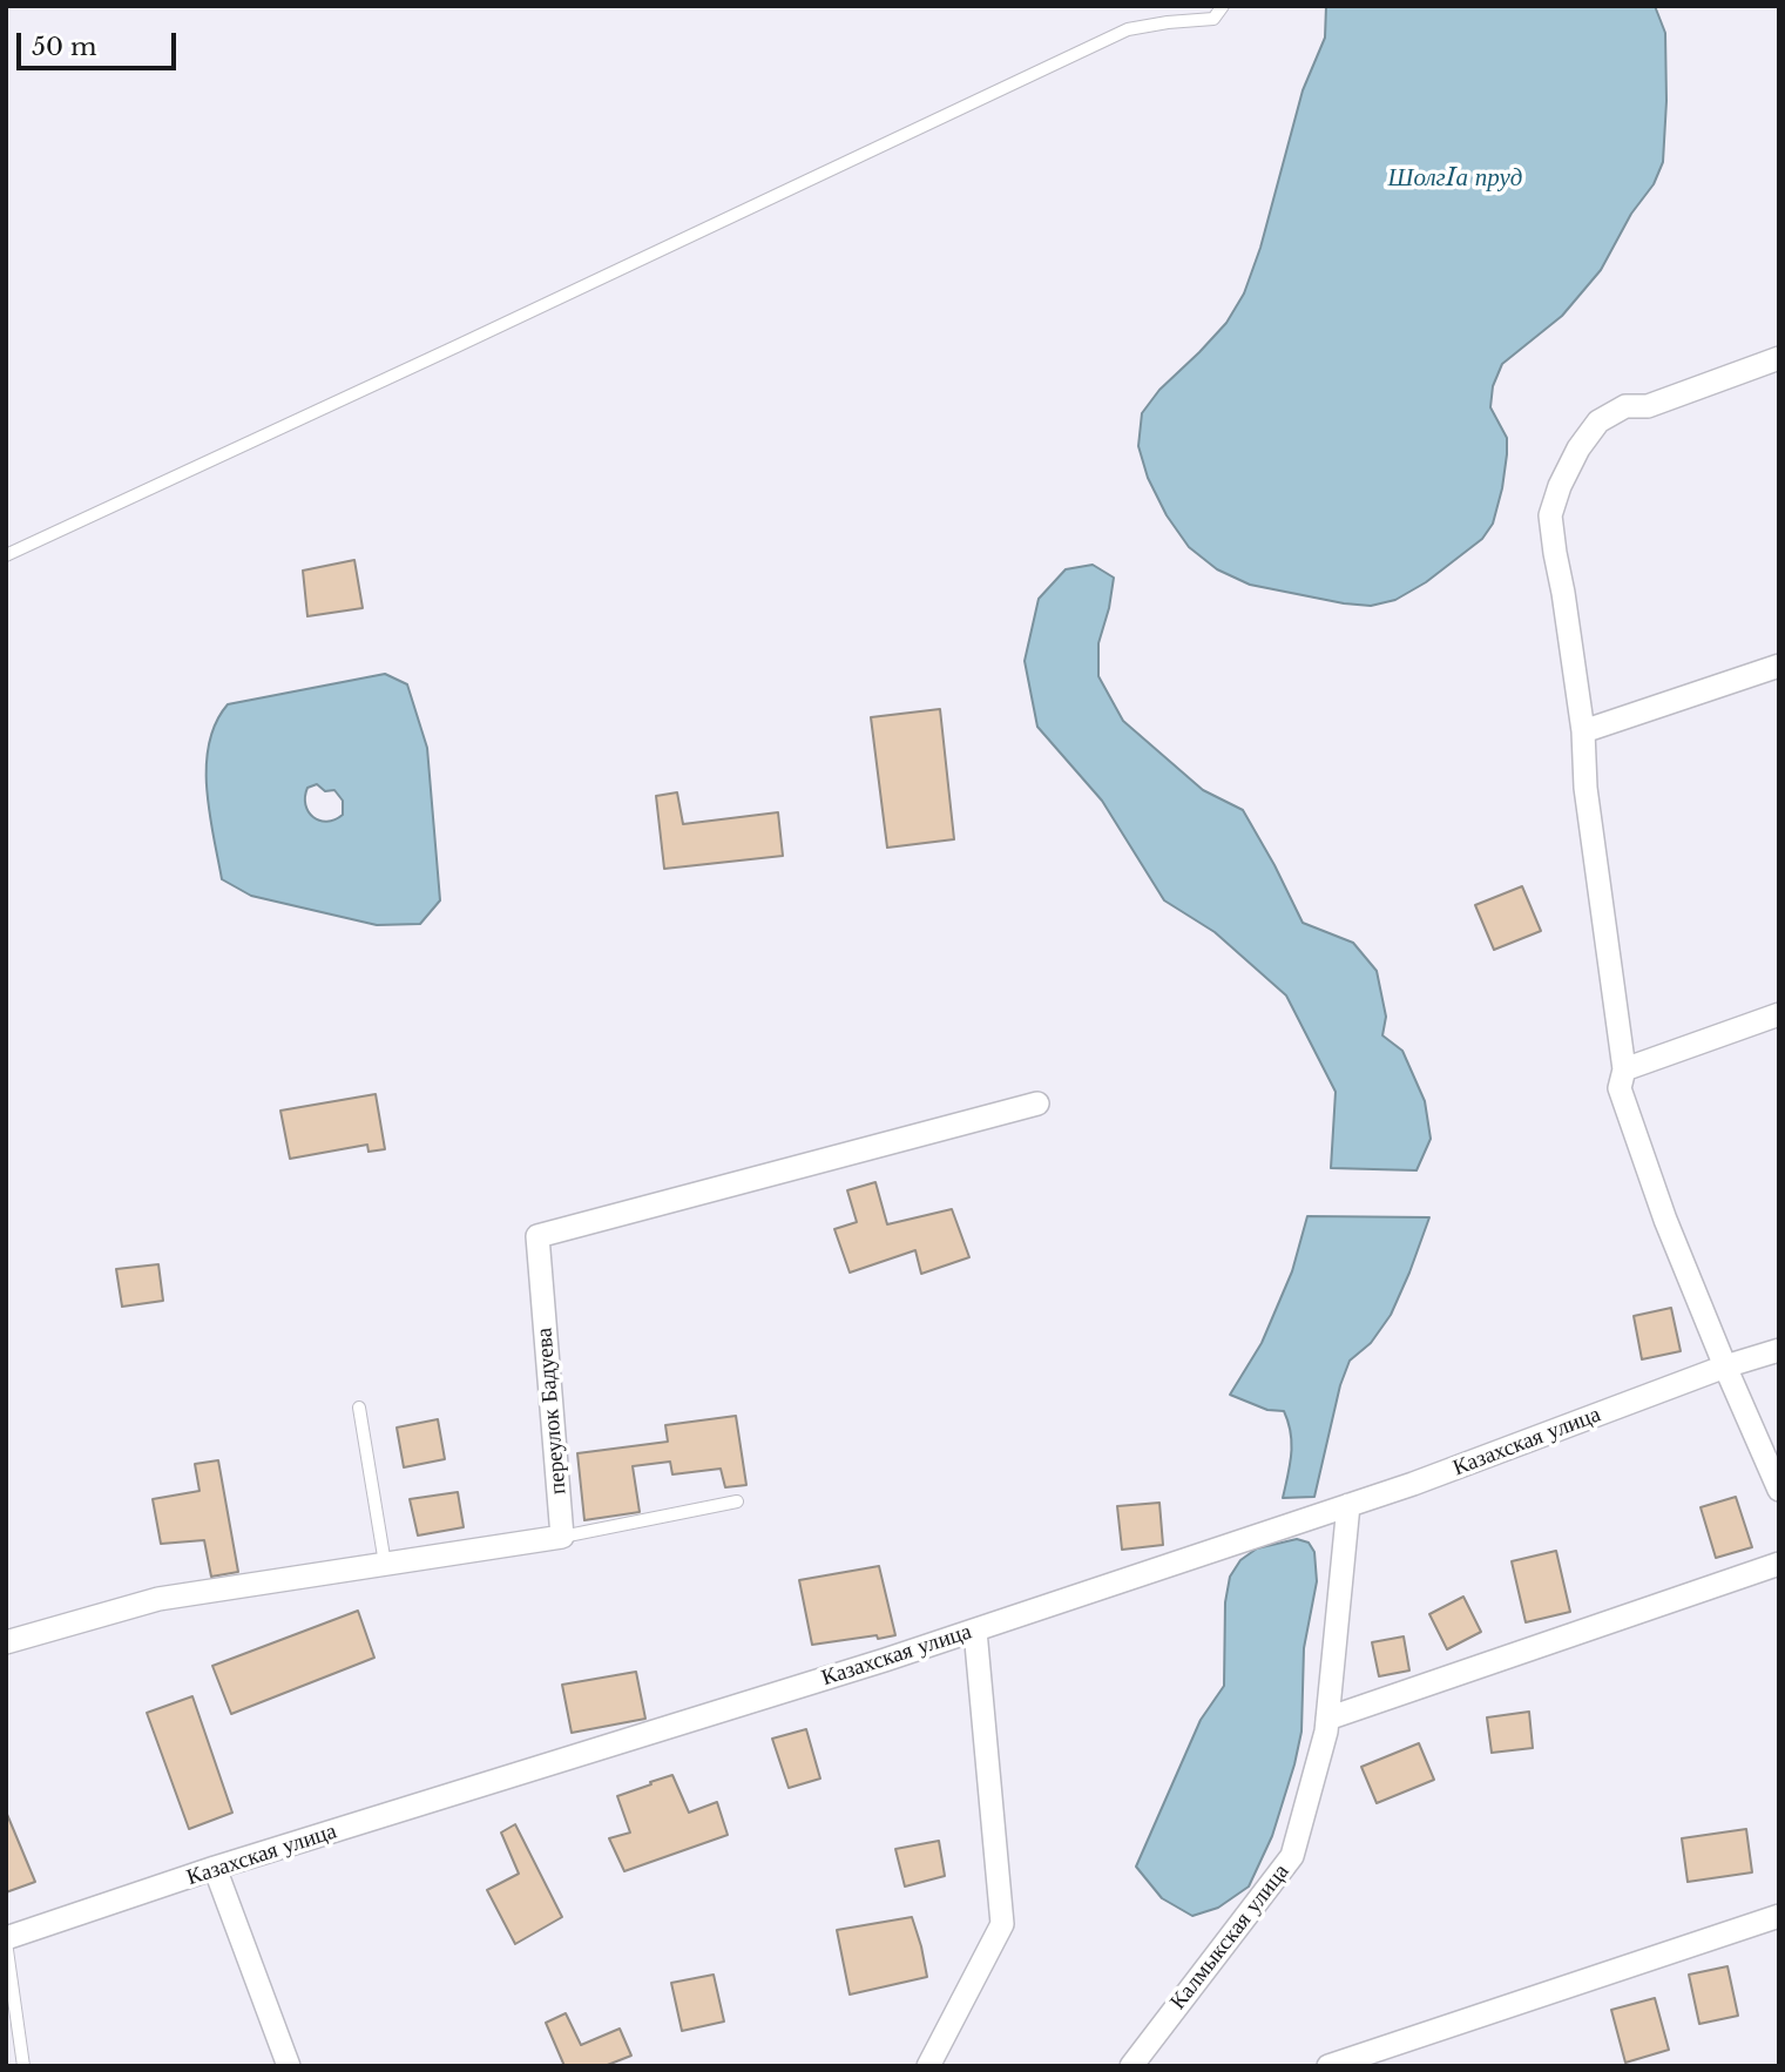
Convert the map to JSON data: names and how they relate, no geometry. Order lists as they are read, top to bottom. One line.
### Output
{"streets":{"street":["переулок Бадуева","Казахская улица","Калмыкская улица"]},"crossings":[["Казахская улица","Калмыкская улица"]],"water":["ШолгIа пруд"],"scale_bar":"50 m"}
